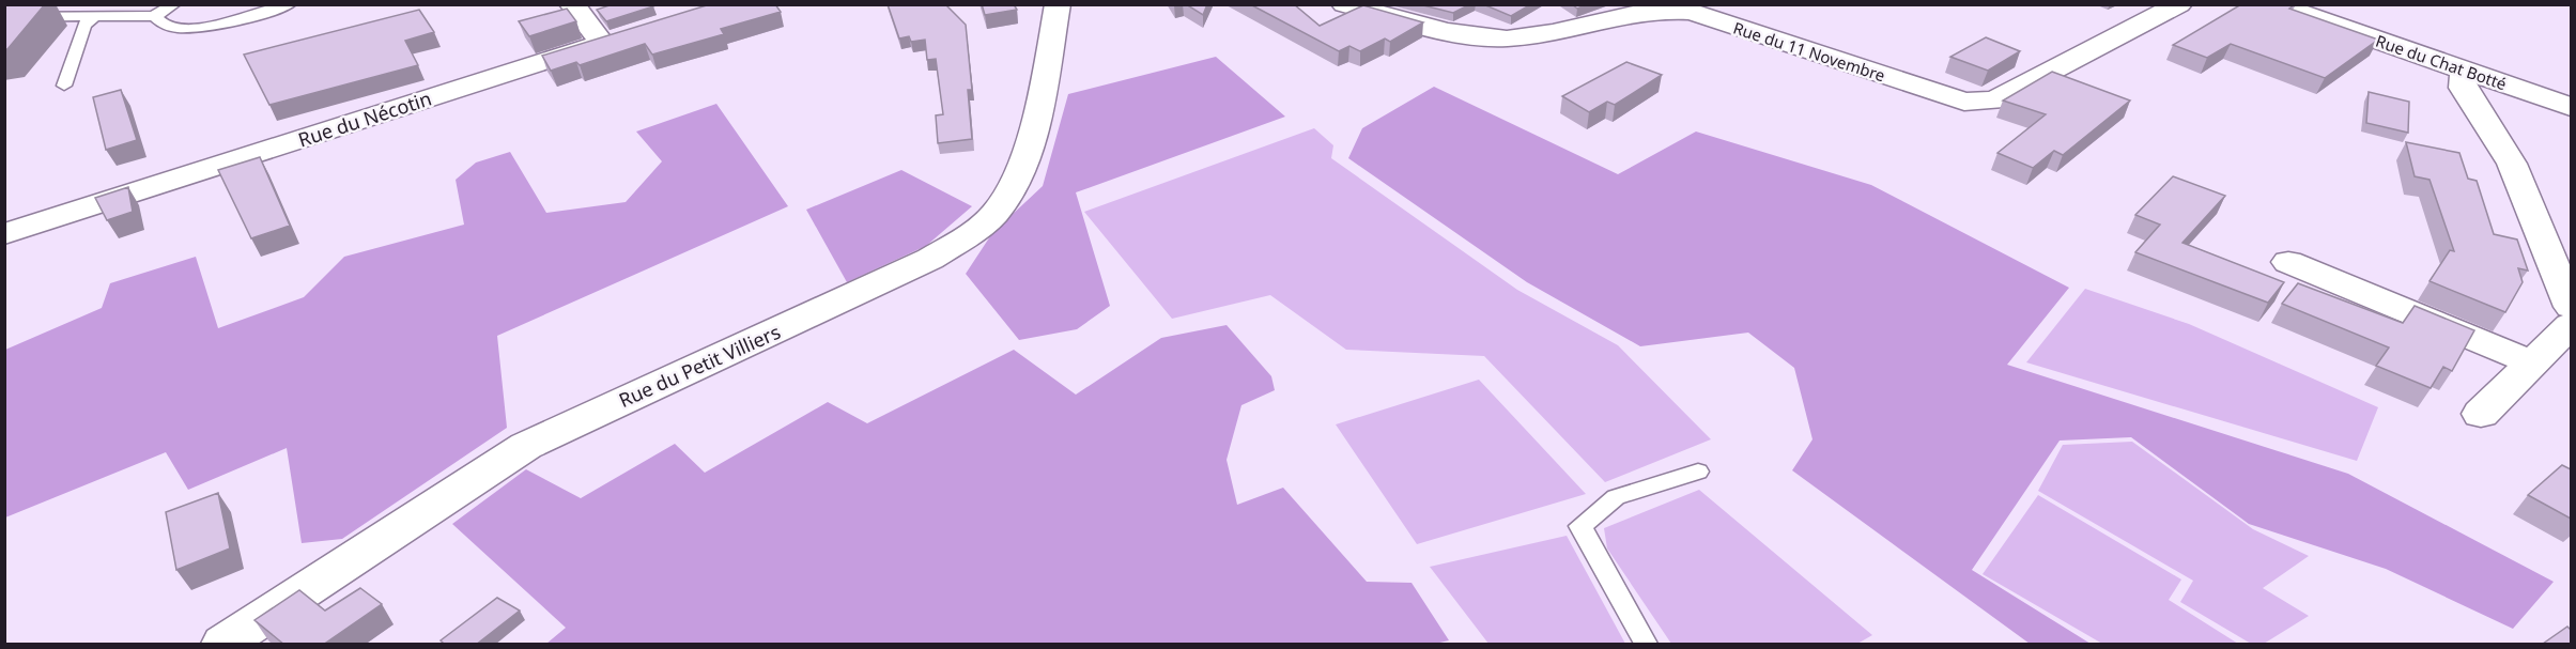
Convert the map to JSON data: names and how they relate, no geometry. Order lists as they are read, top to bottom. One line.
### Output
{"streets":{"street":["Rue du 11 Novembre","Rue du Chat Botté","Rue du Nécotin","Rue du Petit Villiers"]}}
